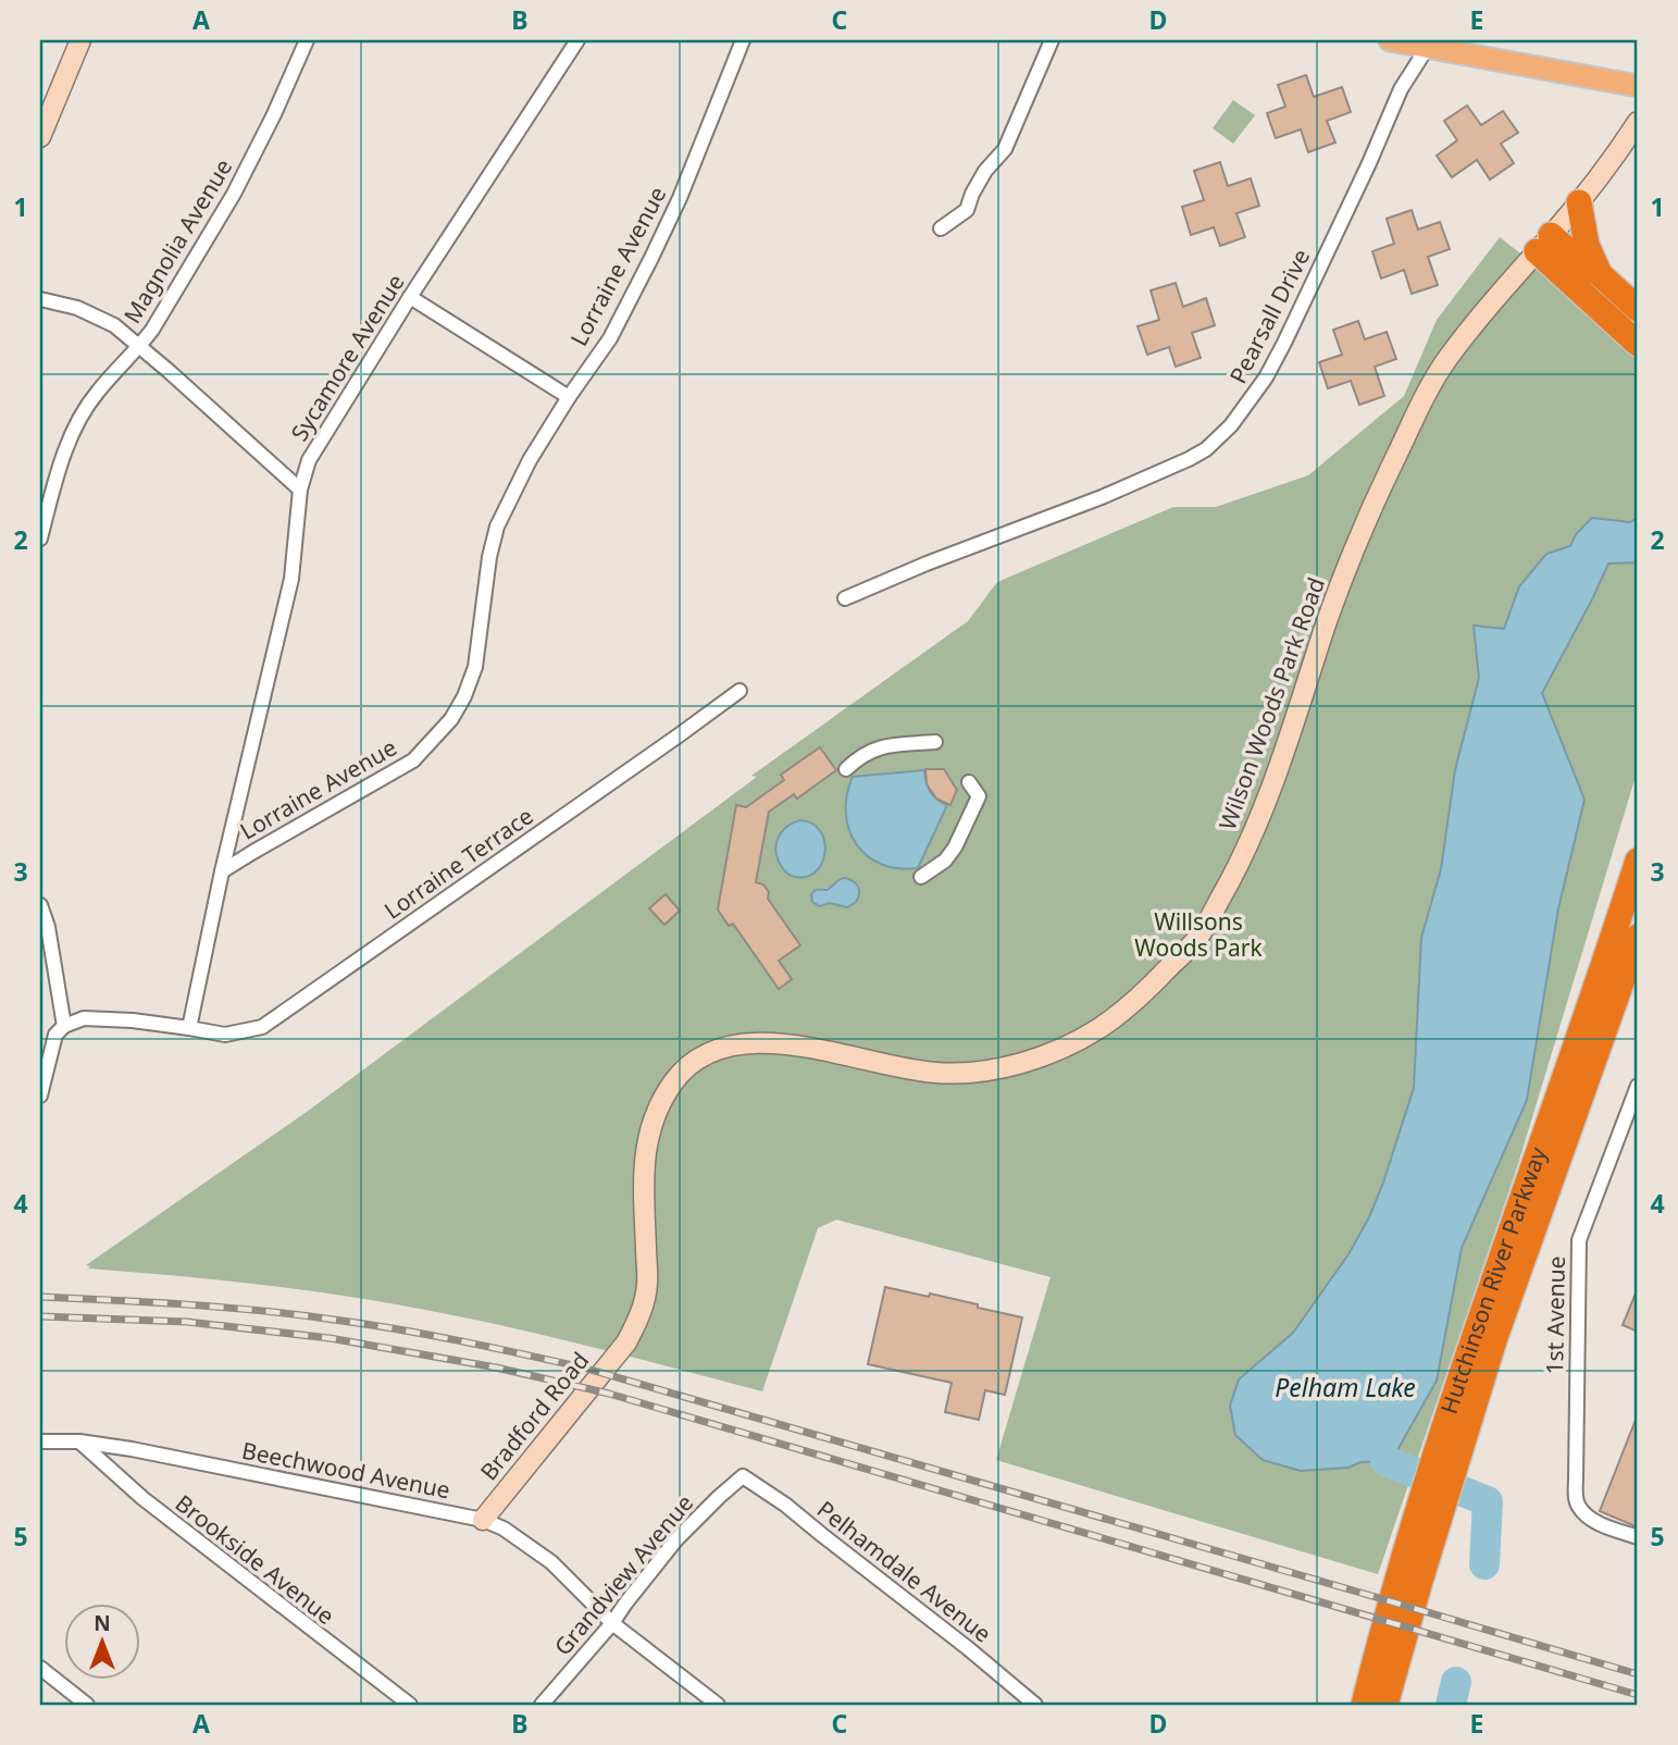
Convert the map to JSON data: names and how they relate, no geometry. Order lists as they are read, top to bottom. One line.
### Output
{"streets":{"highway":["Hutchinson River Parkway"],"street":["Magnolia Avenue","Lorraine Avenue","Pearsall Drive","Sycamore Avenue","Wilson Woods Park Road","Lorraine Terrace","1st Avenue","Bradford Road","Beechwood Avenue","Brookside Avenue","Pelhamdale Avenue","Grandview Avenue"]},"crossings":[["Lorraine Avenue","Sycamore Avenue"],["Wilson Woods Park Road","Bradford Road"],["Bradford Road","Beechwood Avenue"],["Beechwood Avenue","Brookside Avenue"],["Beechwood Avenue","Grandview Avenue"],["Pelhamdale Avenue","Grandview Avenue"]],"water":["Pelham Lake"],"parks":["Willsons Woods Park"],"north":"top","grid":{"columns":["A","B","C","D","E"],"rows":["1","2","3","4","5"]}}
